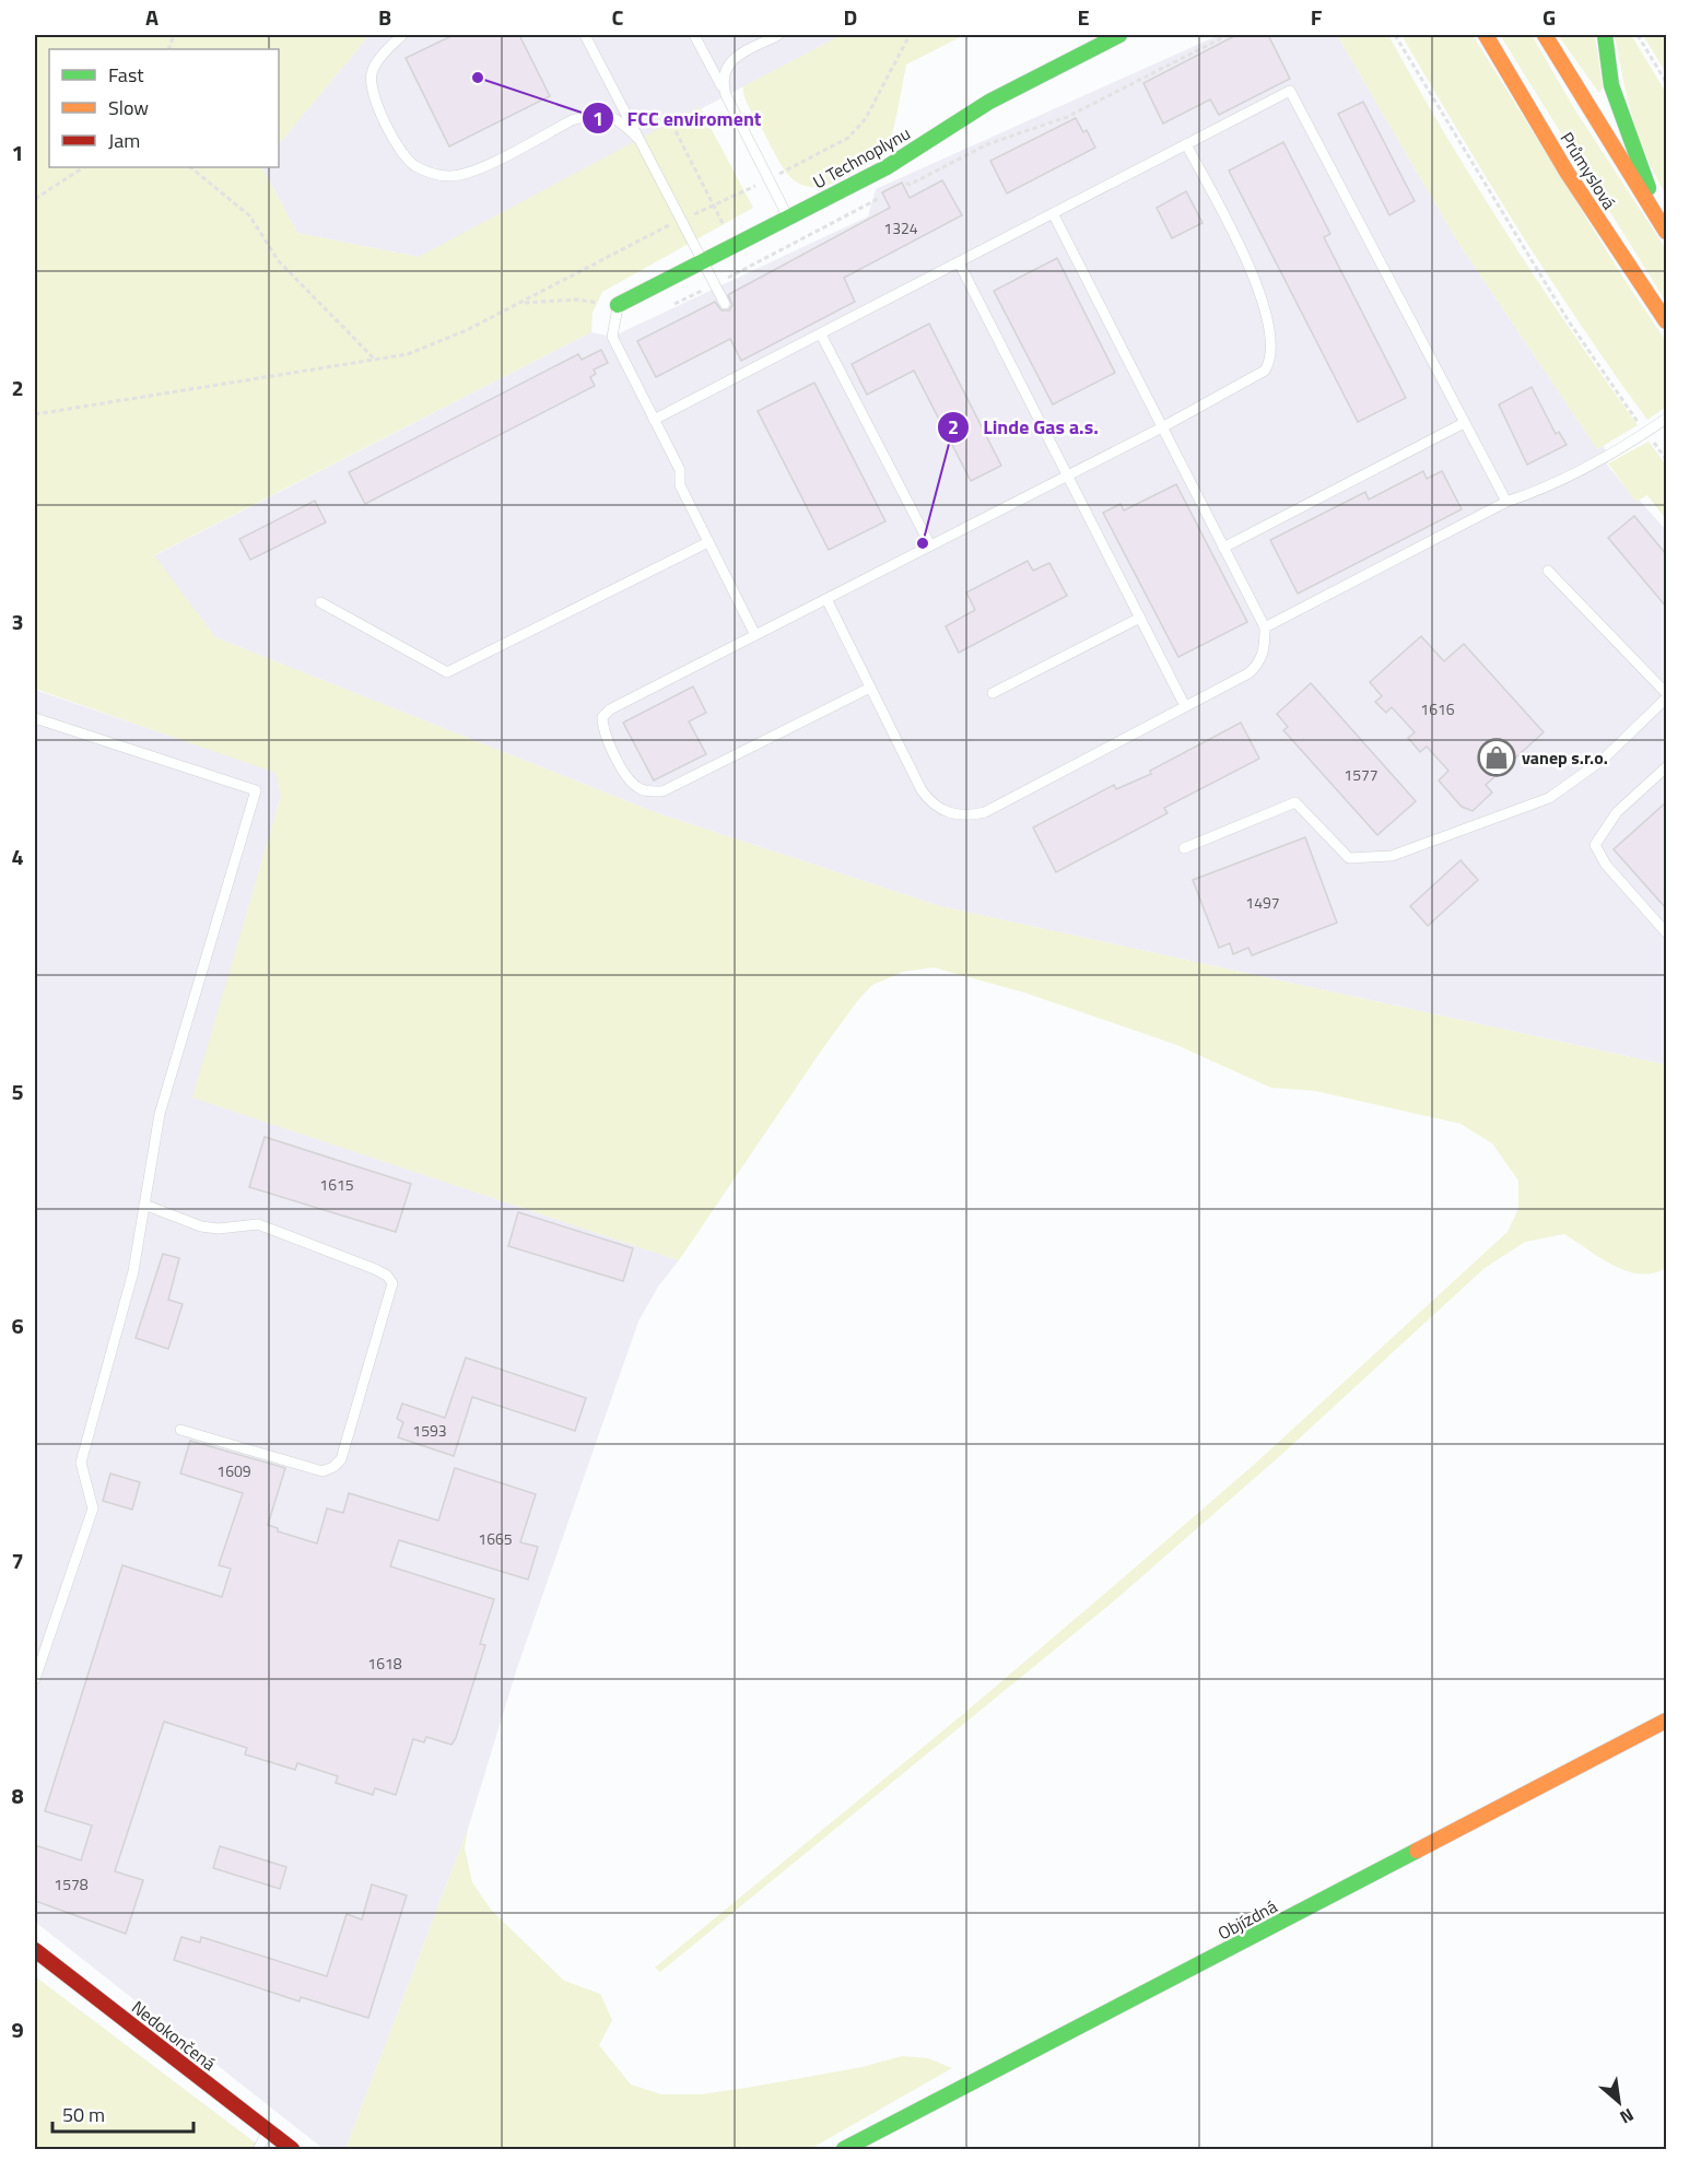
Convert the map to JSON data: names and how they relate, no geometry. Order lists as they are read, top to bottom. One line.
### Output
{"streets":{"street":["U Technoplynu","Průmyslová","Objízdná","Nedokončená"]},"places":{"other":["FCC enviroment","Linde Gas a.s."],"shop":["vanep s.r.o."]},"house_numbers":["1324","1616","1577","1497","1615","1593","1609","1665","1618","1578"],"legend":["Fast","Slow","Jam"],"scale_bar":"50 m","north":"bottom right","grid":{"columns":["A","B","C","D","E","F","G"],"rows":["1","2","3","4","5","6","7","8","9"]}}
